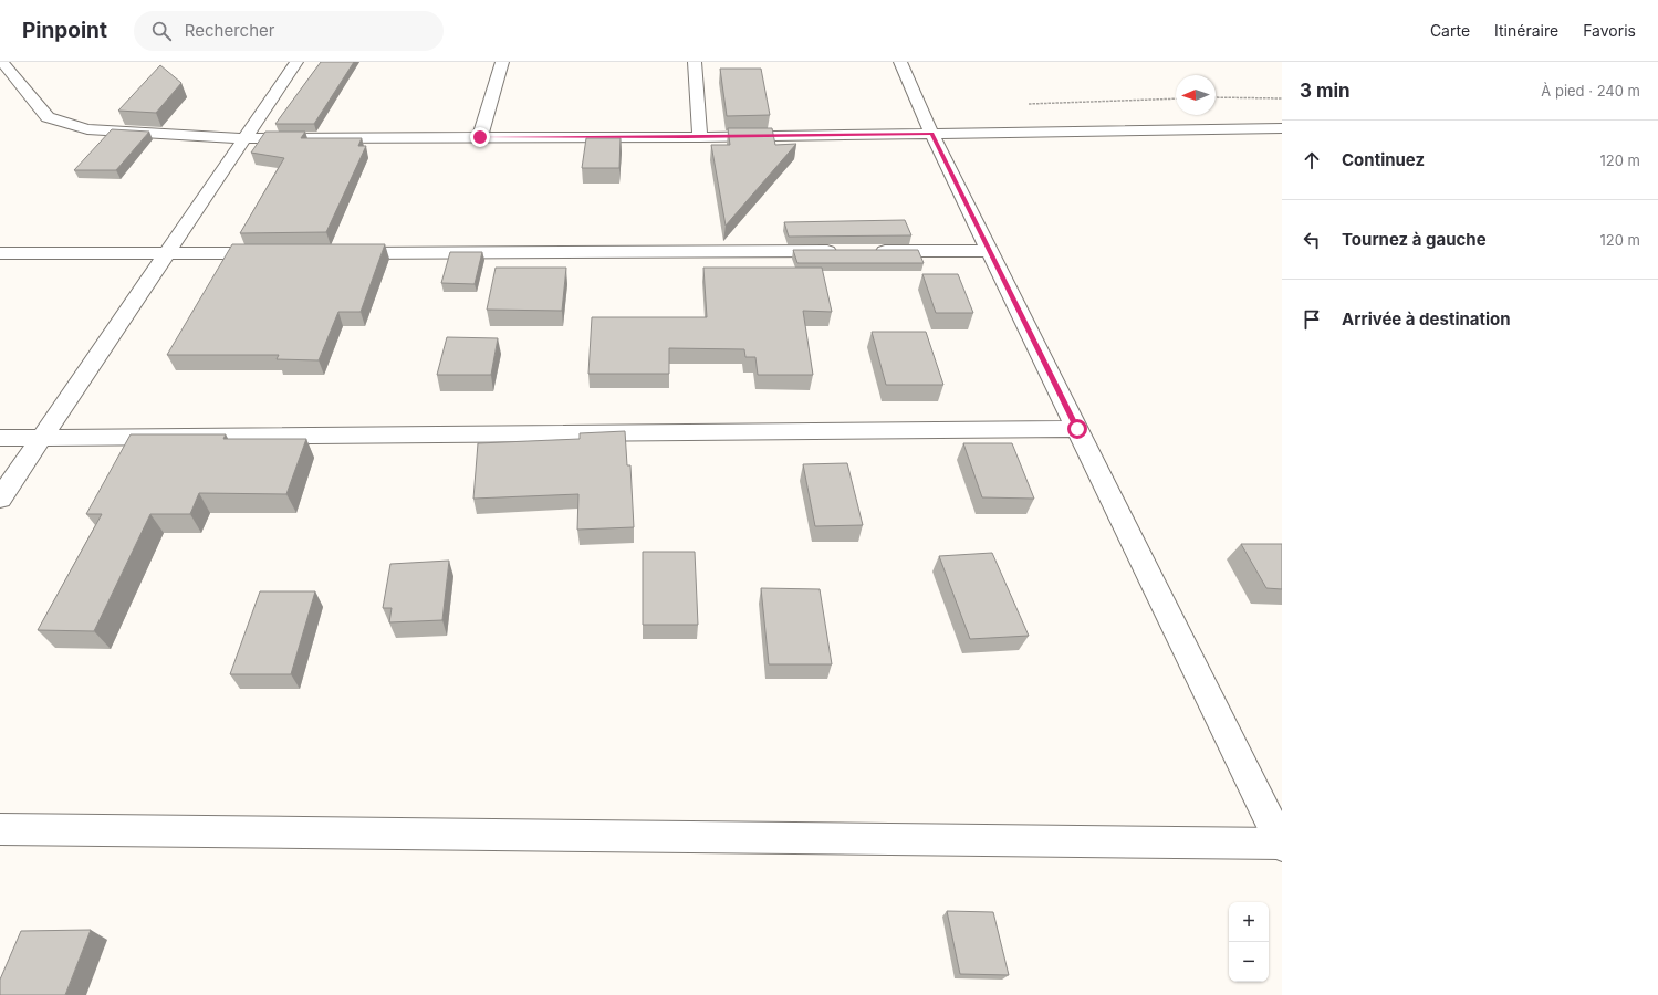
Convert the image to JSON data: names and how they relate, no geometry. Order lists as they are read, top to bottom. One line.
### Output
{"north":"left","page":{"header":"Pinpoint","search":"Rechercher","nav":["Carte","Itinéraire","Favoris"],"heading":["3 min","À pied · 240 m"],"list":[["Continuez","120 m"],["Tournez à gauche","120 m"],"Arrivée à destination"],"map_buttons":["+","−"]}}
